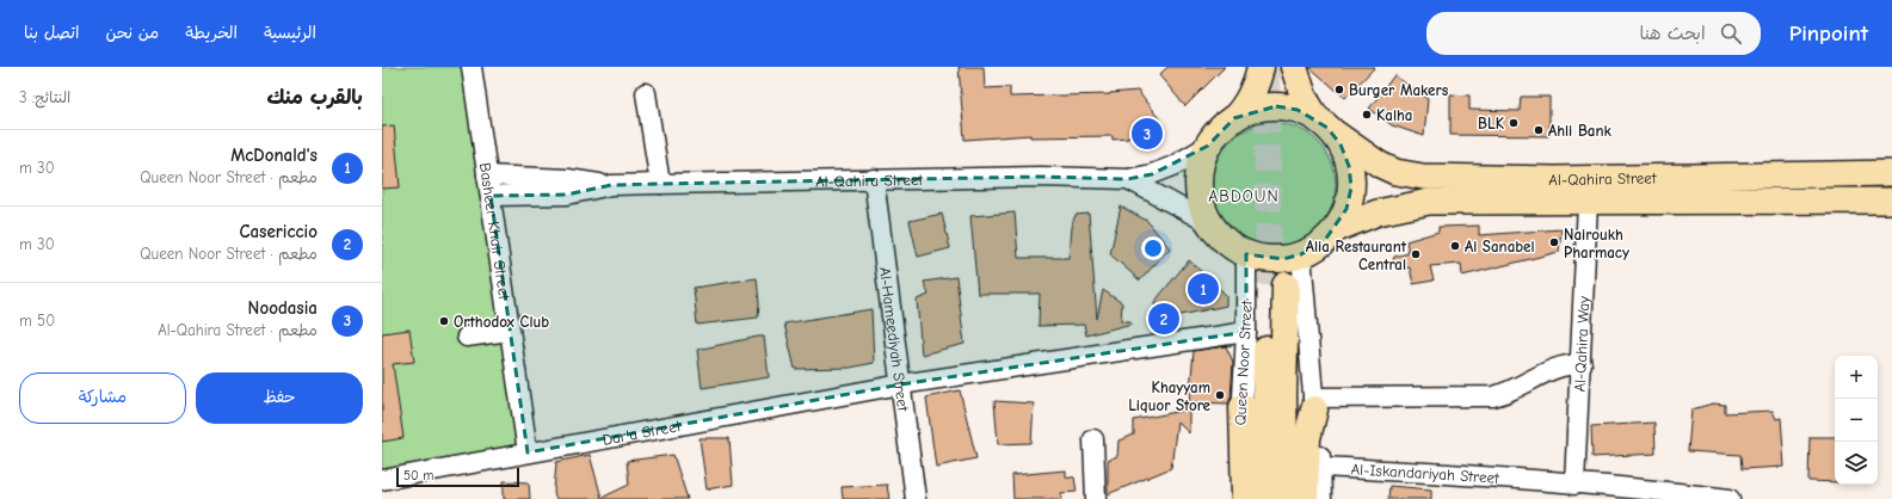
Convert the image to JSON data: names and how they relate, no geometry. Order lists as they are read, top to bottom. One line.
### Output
{"streets":{"highway":["Queen Noor Street"],"main road":["Al-Qahira Street"],"street":["Basheer Khair Street","Al-Hameediyah Street","Al-Qahira Way","Dar'a Street","Al-Iskandariyah Street"]},"crossings":[["Al-Qahira Street","Basheer Khair Street"],["Al-Qahira Street","Al-Hameediyah Street"],["Al-Qahira Street","Al-Qahira Way"],["Al-Qahira Street","Queen Noor Street"],["Basheer Khair Street","Dar'a Street"],["Al-Hameediyah Street","Dar'a Street"],["Al-Qahira Way","Al-Iskandariyah Street"],["Queen Noor Street","Dar'a Street"]],"districts":["ABDOUN"],"places":["Burger Makers","Kalha","BLK","Ahli Bank","Nairoukh Pharmacy","Al Sanabel","Alia Restaurant Central","Orthodox Club","Khayyam Liquor Store"],"scale_bar":"50 m","page":{"header":"Pinpoint","search":"ابحث هنا","nav":["الرئيسية","الخريطة","من نحن","اتصل بنا"],"heading":["بالقرب منك","النتائج: 3"],"pins":["3","1","2"],"list":[{"mark":"1","name":"McDonald's","note":"مطعم · Queen Noor Street","value":"30 m"},{"mark":"2","name":"Casericcio","note":"مطعم · Queen Noor Street","value":"30 m"},{"mark":"3","name":"Noodasia","note":"مطعم · Al-Qahira Street","value":"50 m"}],"map_buttons":["+","−"],"buttons":["حفظ","مشاركة"],"scale":"50 m"}}
